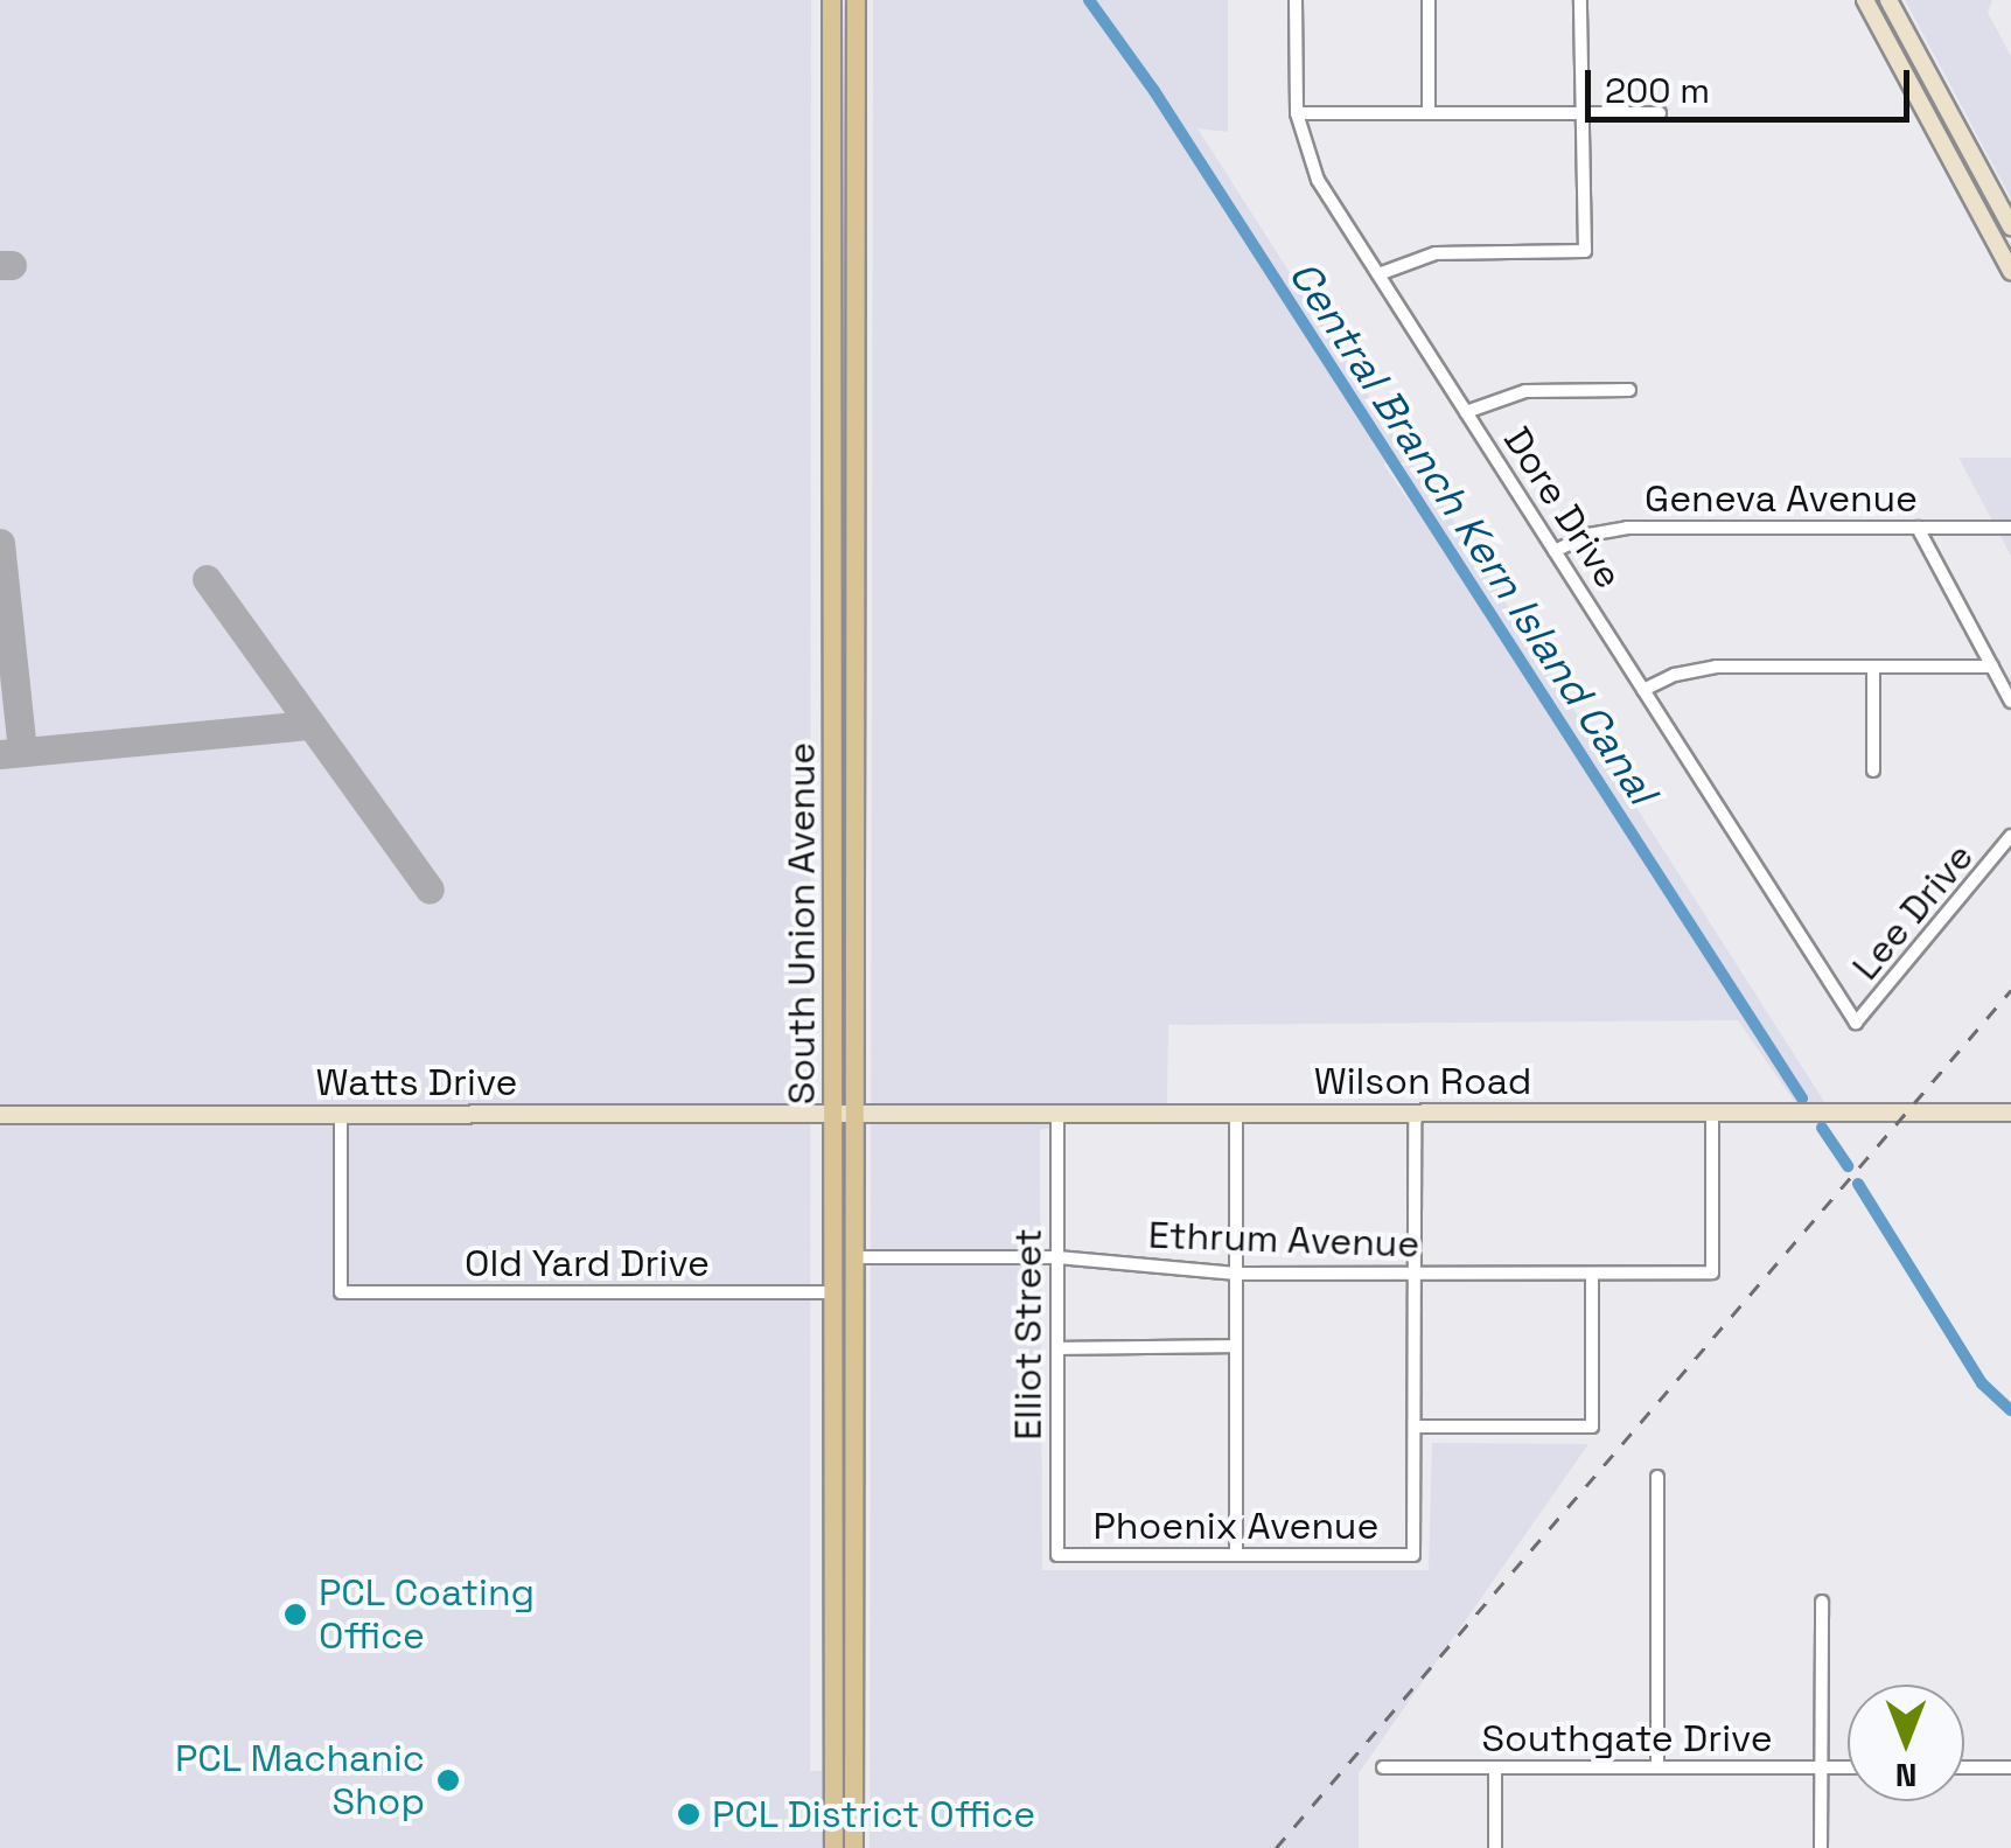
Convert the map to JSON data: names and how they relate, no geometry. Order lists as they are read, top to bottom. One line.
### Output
{"streets":{"main road":["South Union Avenue"],"street":["Geneva Avenue","Dore Drive","Lee Drive","Wilson Road","Watts Drive","Ethrum Avenue","Old Yard Drive","Elliot Street","Phoenix Avenue","Southgate Drive"]},"crossings":[["Geneva Avenue","Dore Drive"],["Dore Drive","Lee Drive"],["South Union Avenue","Wilson Road"],["South Union Avenue","Watts Drive"],["South Union Avenue","Ethrum Avenue"],["South Union Avenue","Old Yard Drive"],["Wilson Road","Watts Drive"],["Wilson Road","Ethrum Avenue"],["Wilson Road","Elliot Street"],["Watts Drive","Old Yard Drive"],["Ethrum Avenue","Elliot Street"],["Elliot Street","Phoenix Avenue"]],"water":["Central Branch Kern Island Canal"],"places":["PCL Coating Office","PCL Machanic Shop","PCL District Office"],"scale_bar":"200 m","north":"bottom"}
